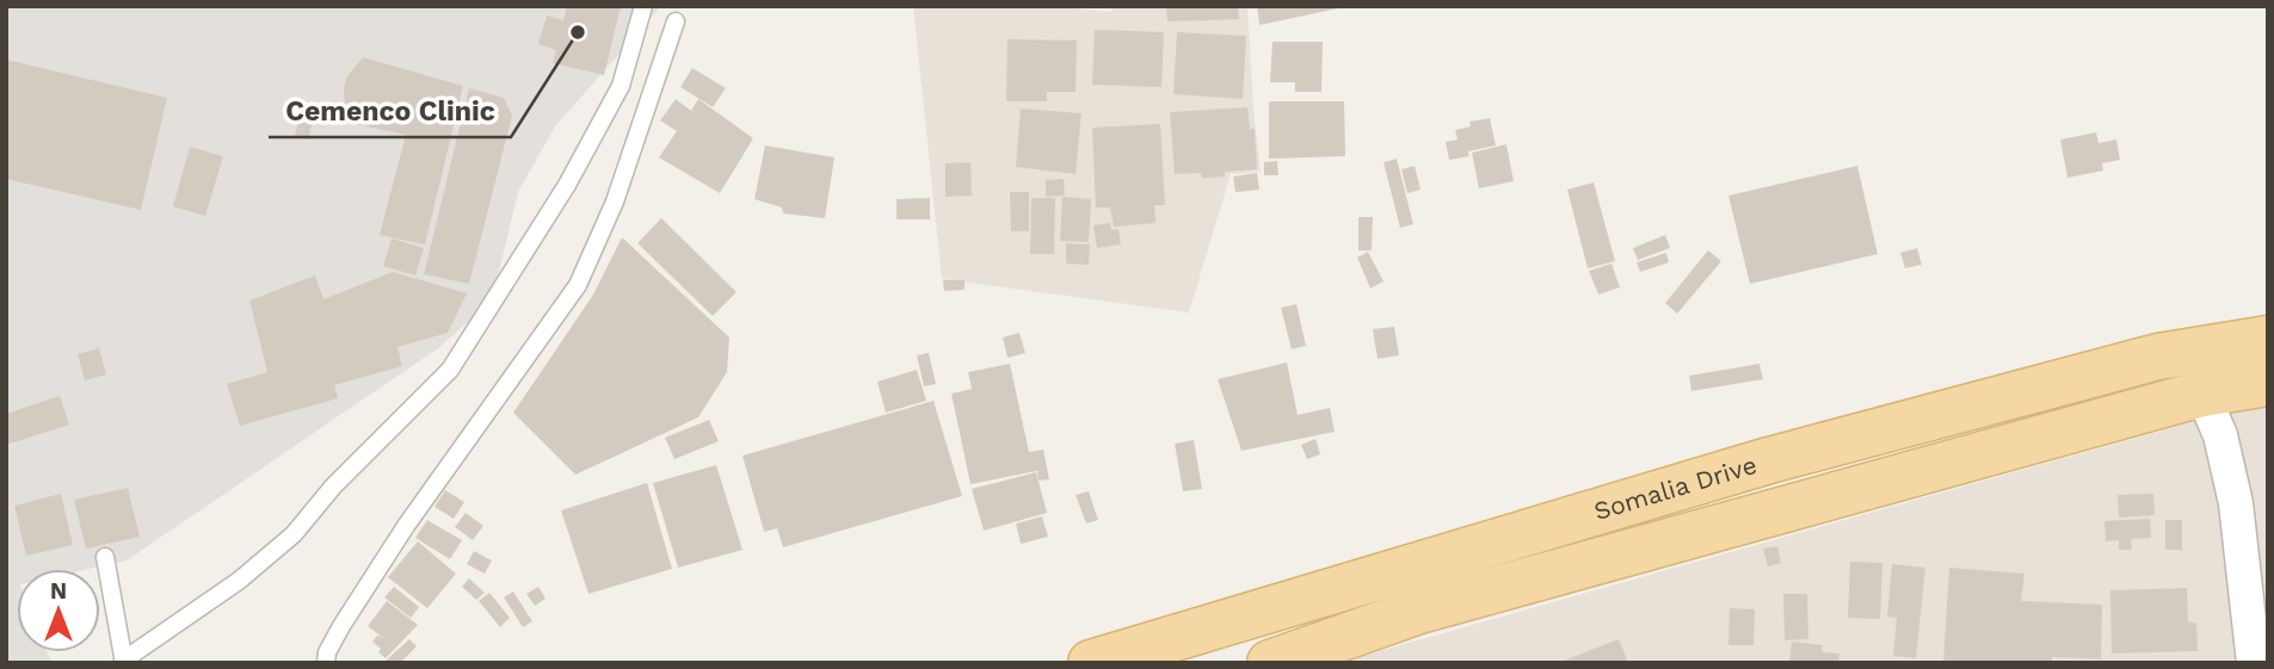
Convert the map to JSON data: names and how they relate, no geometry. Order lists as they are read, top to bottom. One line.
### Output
{"streets":{"main road":["Somalia Drive"]},"places":["Cemenco Clinic"],"north":"top"}
